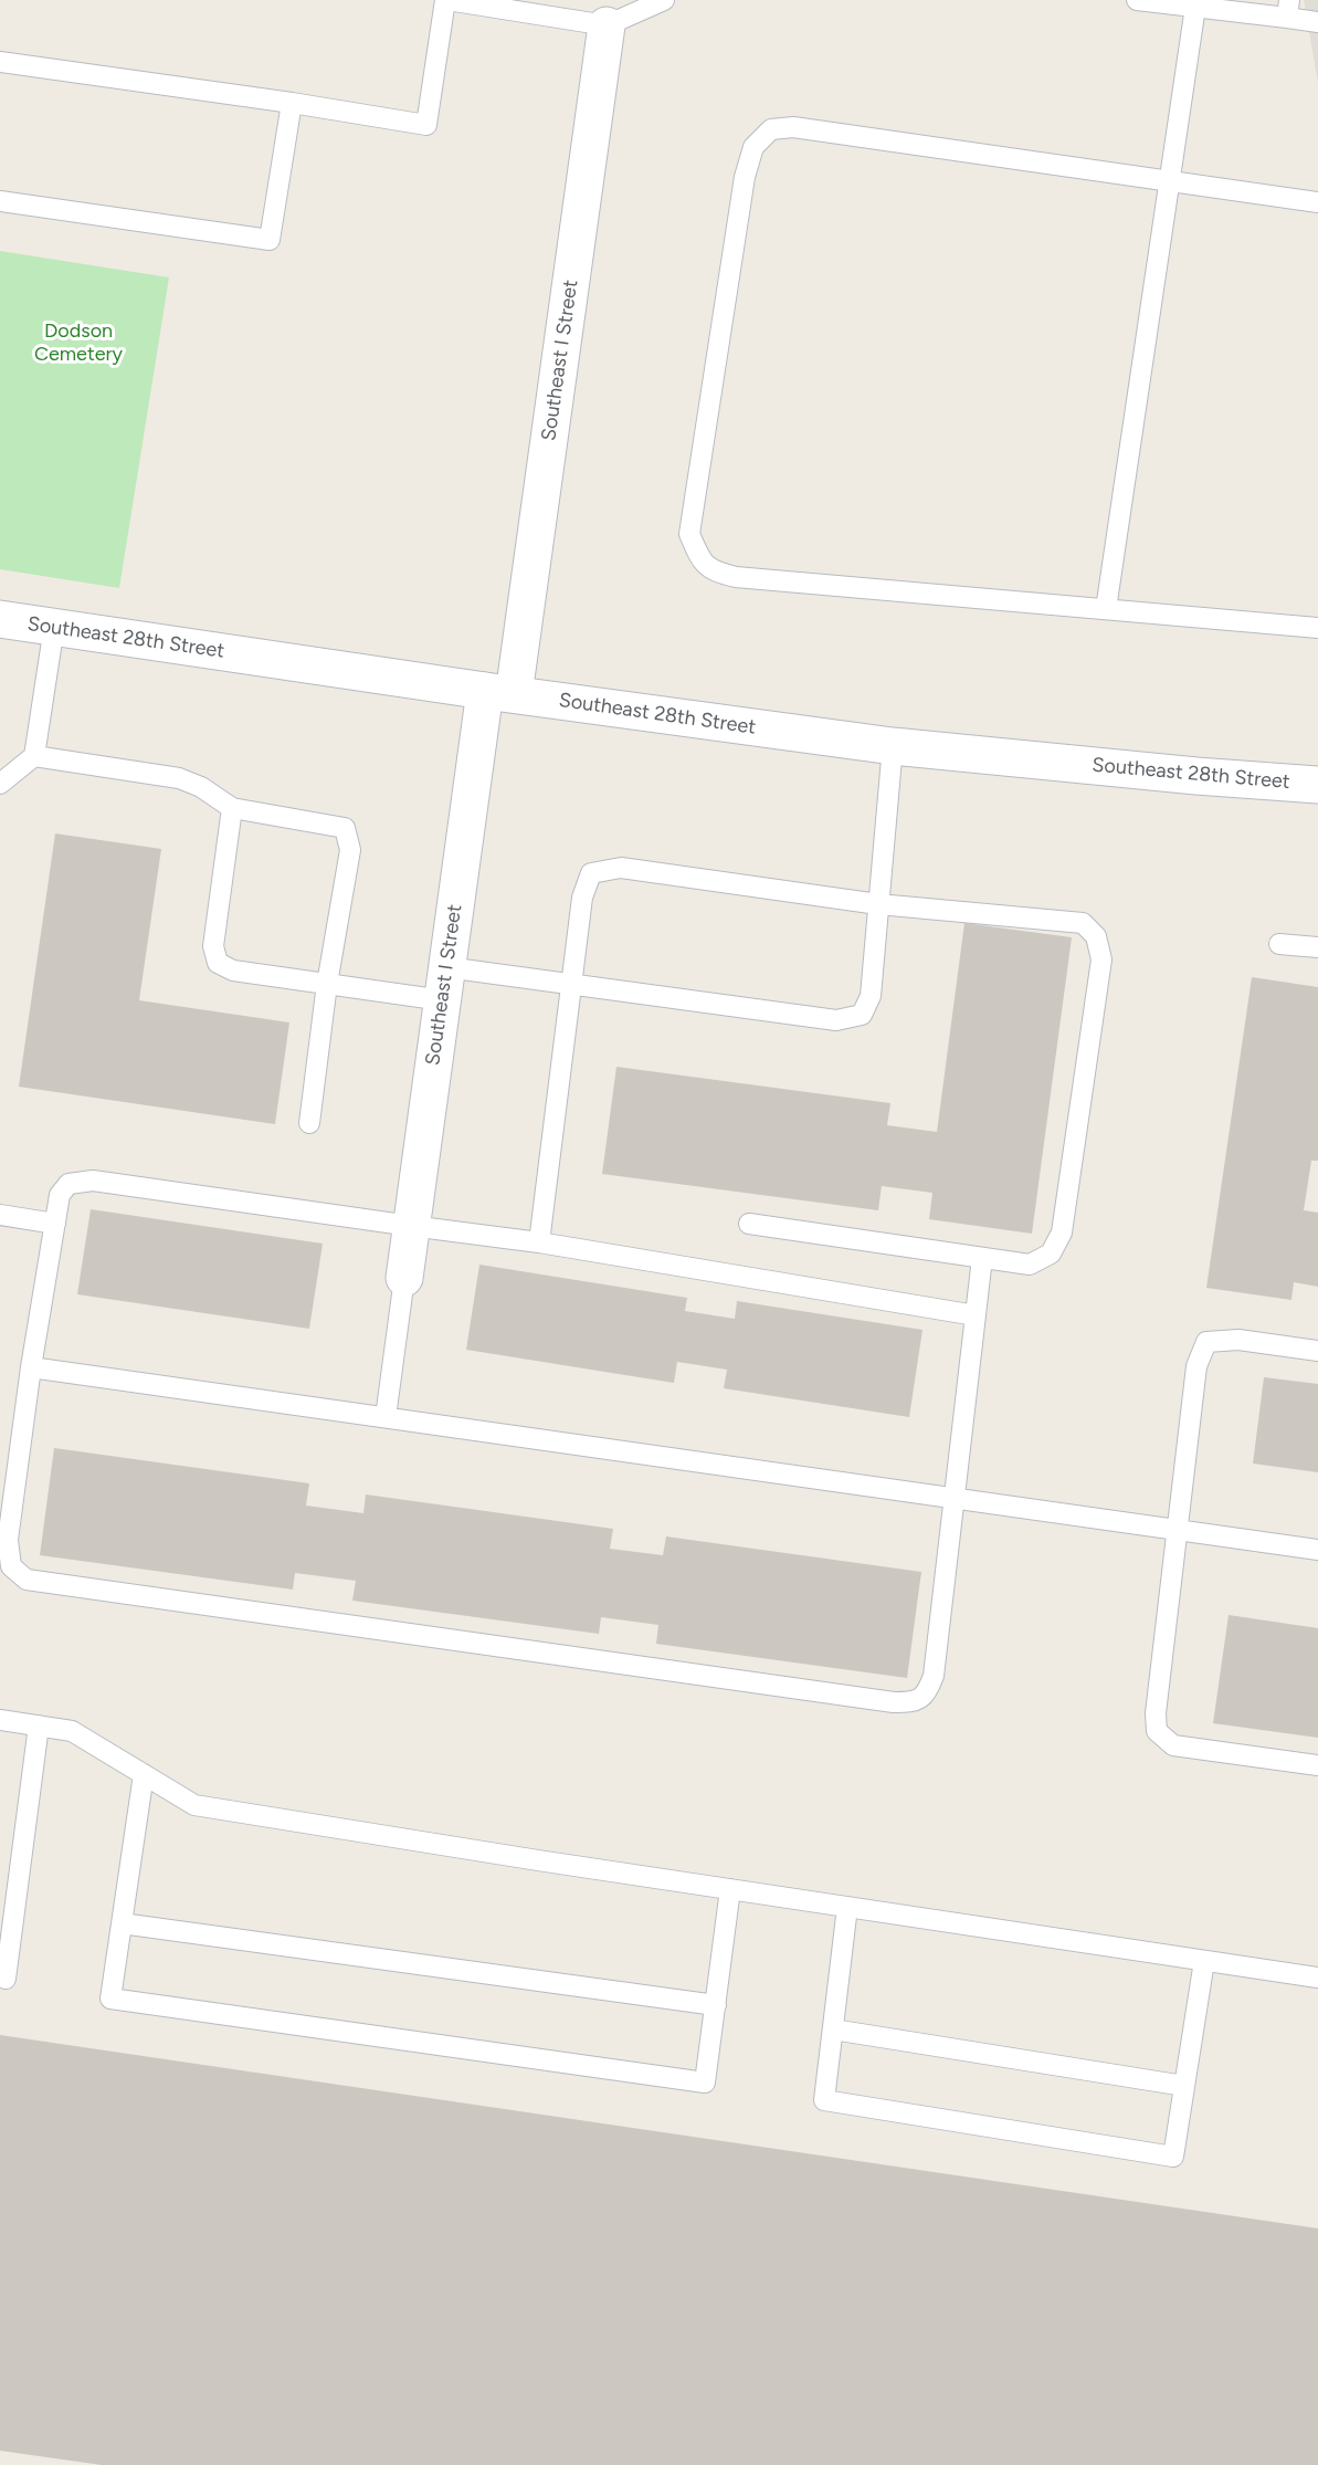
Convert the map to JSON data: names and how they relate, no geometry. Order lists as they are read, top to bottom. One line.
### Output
{"streets":{"main road":["Southeast I Street","Southeast 28th Street"]},"crossings":[["Southeast I Street","Southeast 28th Street"]],"parks":["Dodson Cemetery"]}
